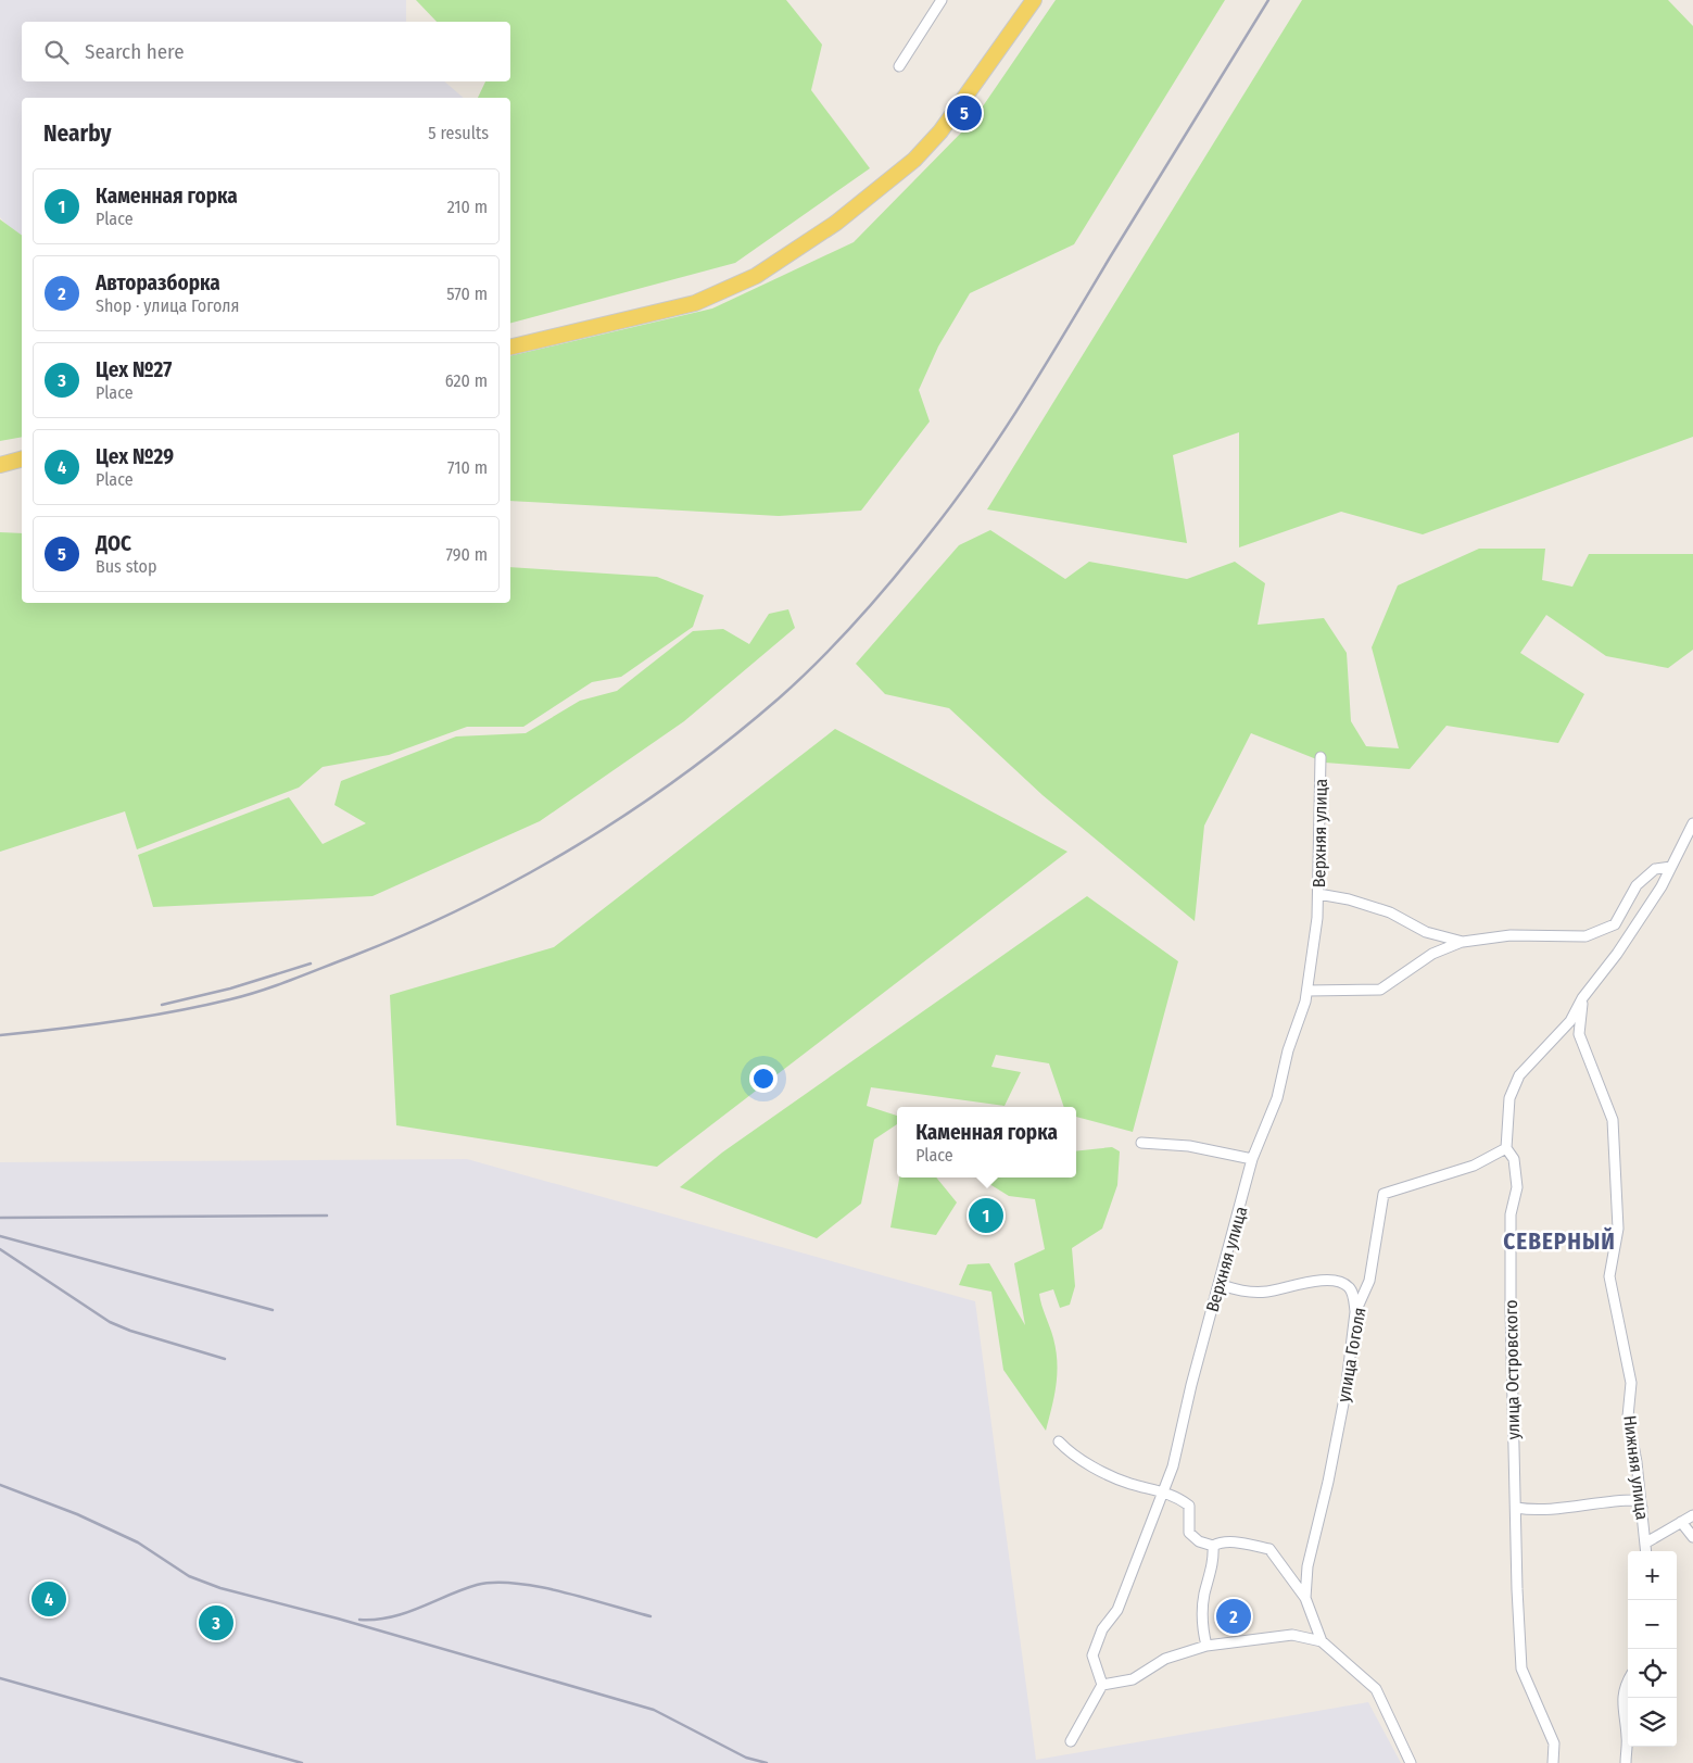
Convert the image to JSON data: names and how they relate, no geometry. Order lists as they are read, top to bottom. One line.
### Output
{"streets":{"street":["Верхняя улица","улица Гоголя","улица Островского","Нижняя улица"]},"crossings":[["улица Гоголя","улица Островского"],["улица Островского","Нижняя улица"]],"districts":["СЕВЕРНЫЙ"],"page":{"search":"Search here","pins":["5","1","4","2","3"],"heading":["Nearby","5 results"],"list":[{"mark":"1","name":"Каменная горка","note":"Place","value":"210 m"},{"mark":"2","name":"Авторазборка","note":"Shop · улица Гоголя","value":"570 m"},{"mark":"3","name":"Цех №27","note":"Place","value":"620 m"},{"mark":"4","name":"Цех №29","note":"Place","value":"710 m"},{"mark":"5","name":"ДОС","note":"Bus stop","value":"790 m"}],"popup":["Каменная горка","Place"],"map_buttons":["+","−"]}}
